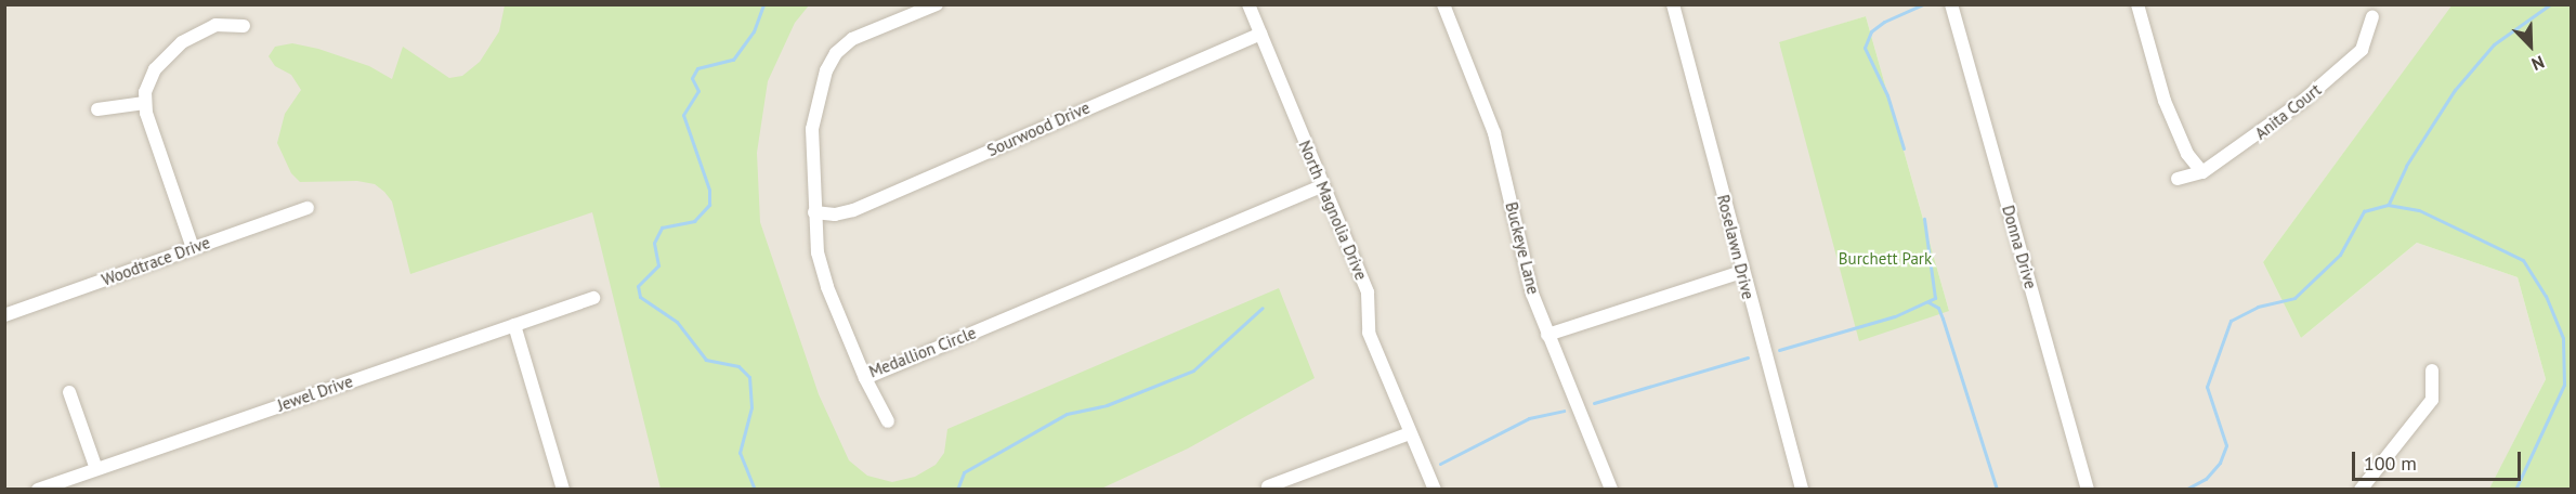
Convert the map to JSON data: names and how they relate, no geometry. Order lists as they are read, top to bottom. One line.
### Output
{"streets":{"street":["Anita Court","Sourwood Drive","North Magnolia Drive","Roselawn Drive","Donna Drive","Buckeye Lane","Woodtrace Drive","Medallion Circle","Jewel Drive"]},"crossings":[["Sourwood Drive","North Magnolia Drive"],["Sourwood Drive","Medallion Circle"],["North Magnolia Drive","Medallion Circle"]],"parks":["Burchett Park"],"scale_bar":"100 m","north":"bottom right"}
